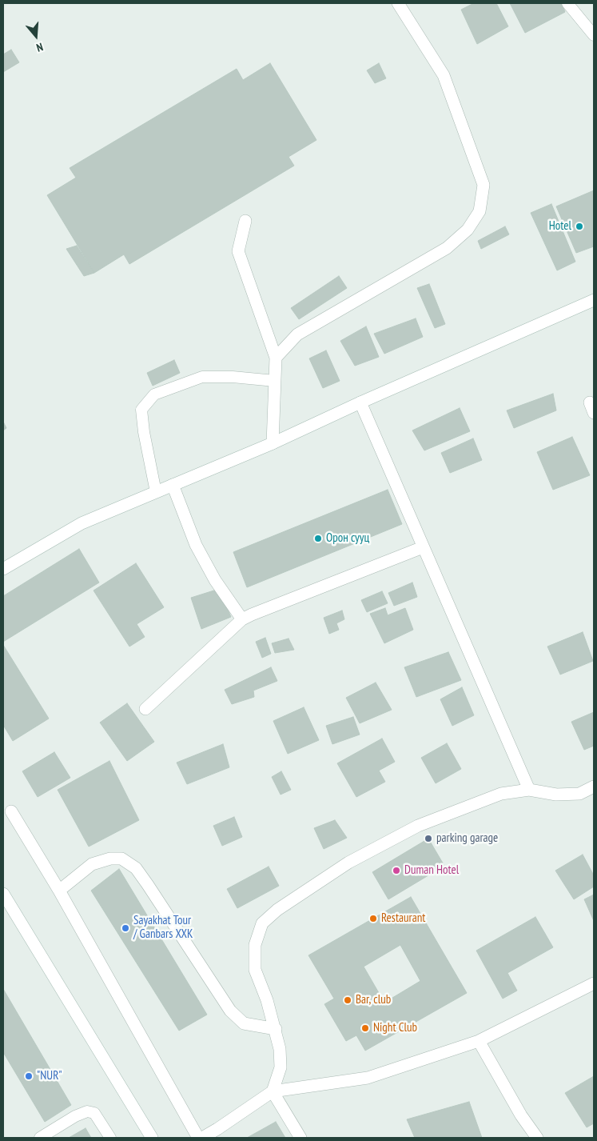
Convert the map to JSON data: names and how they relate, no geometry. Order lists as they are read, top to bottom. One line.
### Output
{"places":["Hotel","Орон сууц","parking garage","Duman Hotel","Restaurant","Sayakhat Tour / Ganbars XXK","Bar, club","Night Club","\"NUR\""],"north":"bottom"}
